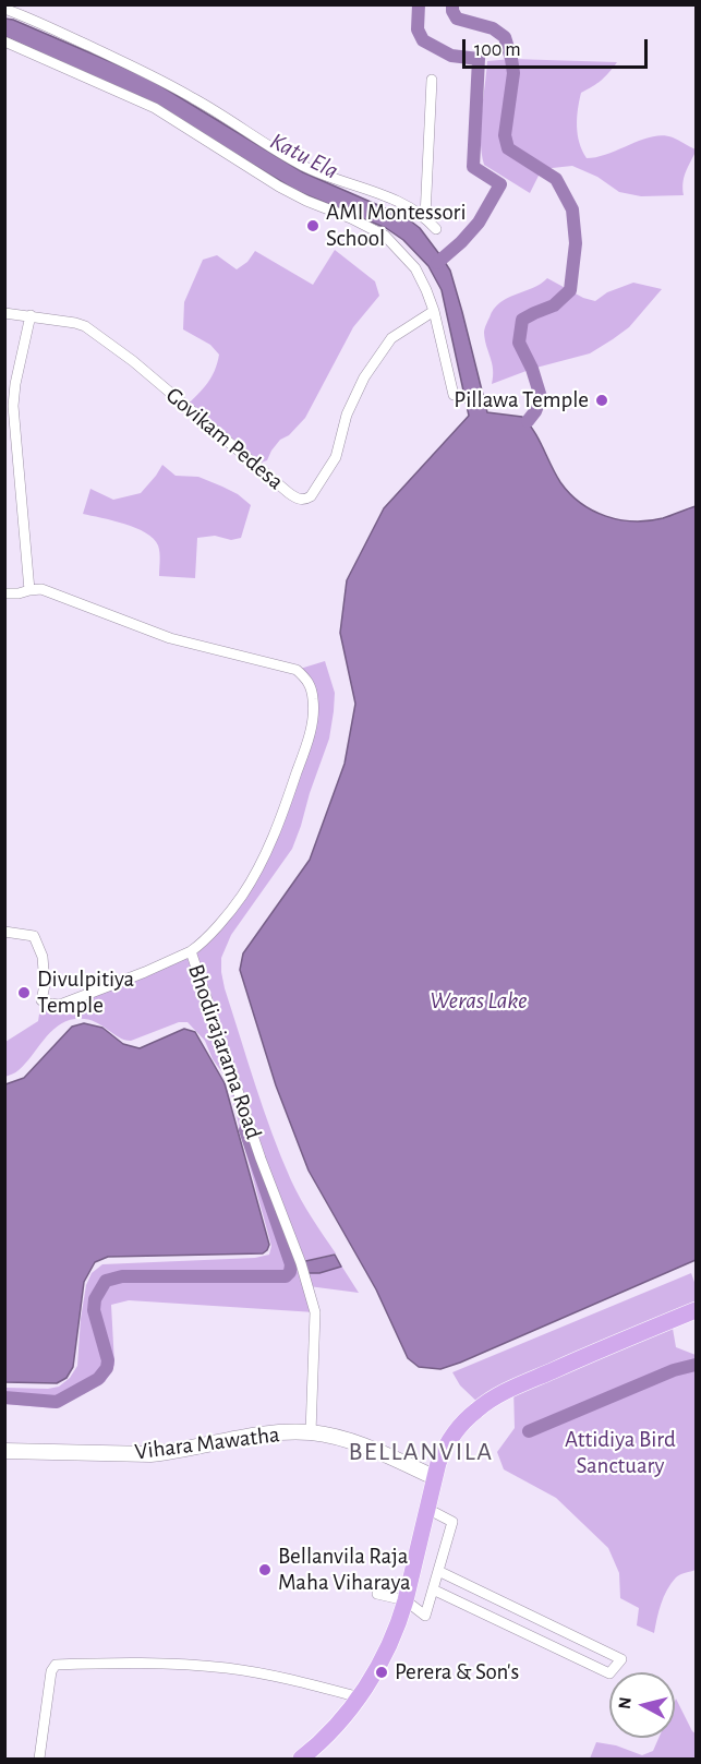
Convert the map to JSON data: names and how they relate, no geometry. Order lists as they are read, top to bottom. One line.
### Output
{"streets":{"street":["Govikam Pedesa","Bhodirajarama Road","Vihara Mawatha"]},"crossings":[["Bhodirajarama Road","Vihara Mawatha"]],"districts":["BELLANVILA"],"water":["Katu Ela","Weras Lake"],"parks":["Attidiya Bird Sanctuary"],"places":["AMI Montessori School","Pillawa Temple","Divulpitiya Temple","Bellanvila Raja Maha Viharaya","Perera & Son's"],"scale_bar":"100 m","north":"left"}
